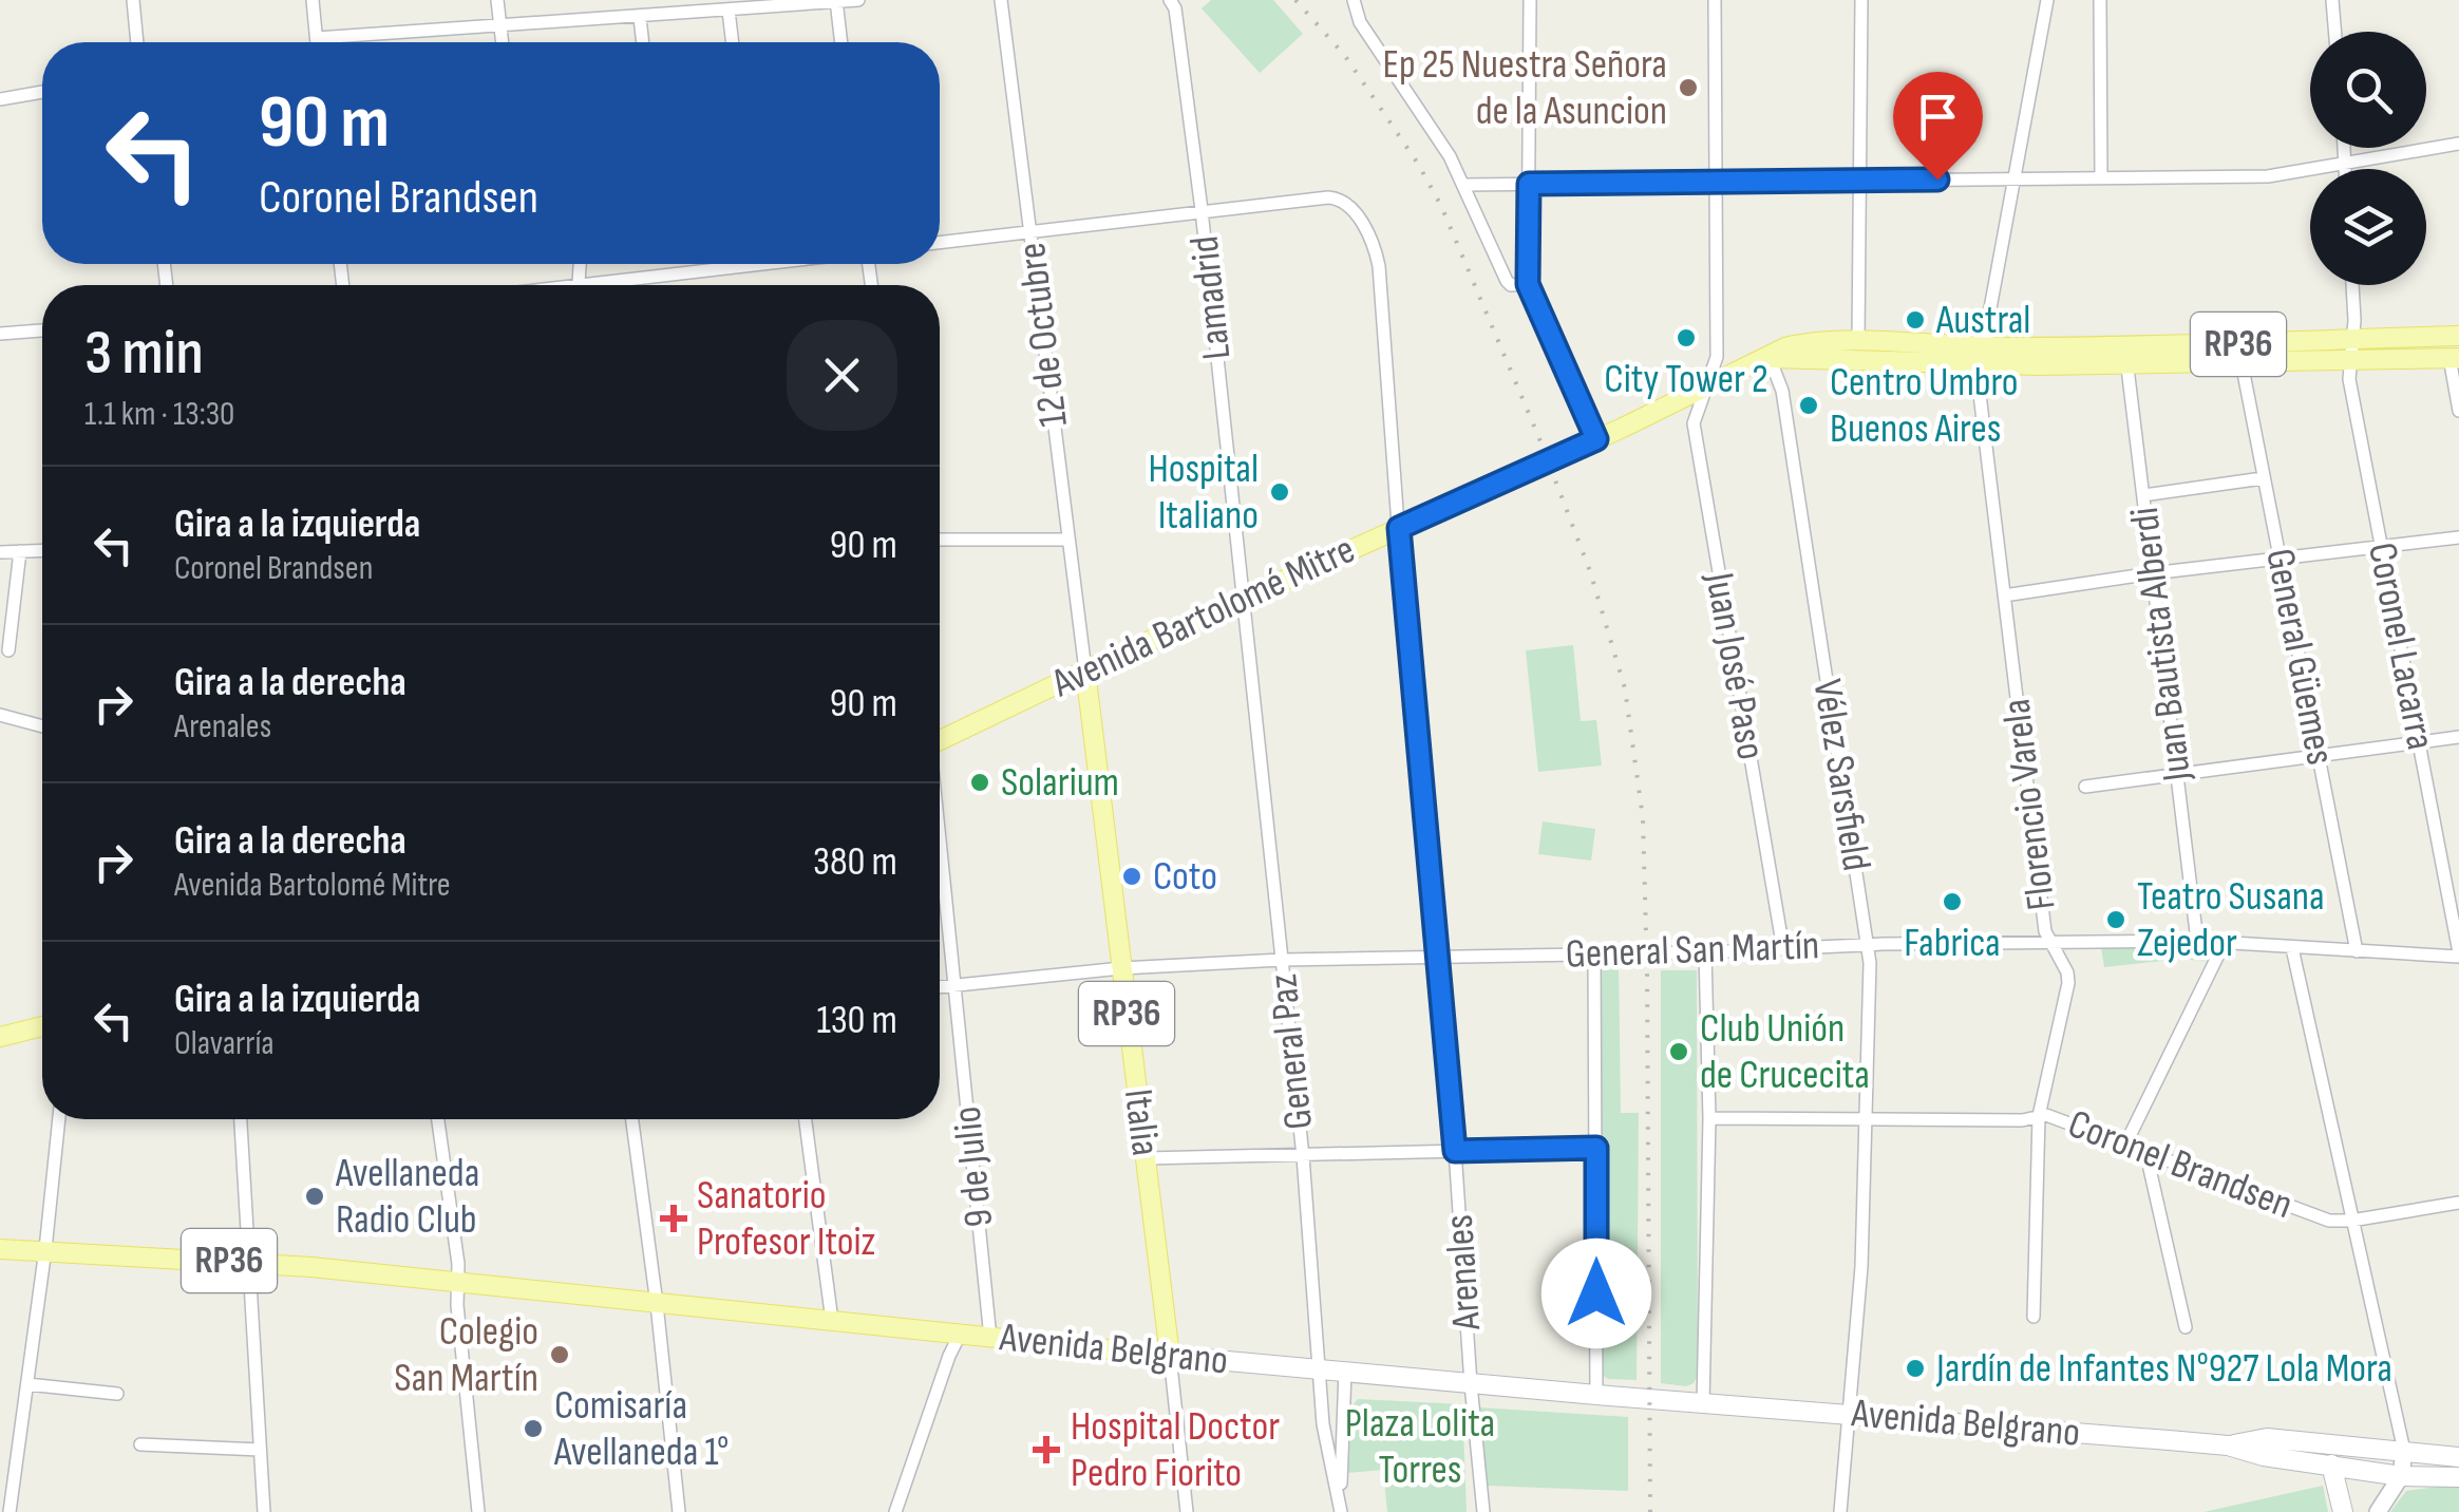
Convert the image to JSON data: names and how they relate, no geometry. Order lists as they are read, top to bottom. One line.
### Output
{"streets":{"main road":["RP36","Avenida Bartolomé Mitre","Italia","Avenida Belgrano"],"street":["Lamadrid","12 de Octubre","Juan Bautista Alberdi","Coronel Lacarra","General Güemes","Juan José Paso","Vélez Sarsfield","Florencio Varela","General San Martín","General Paz","Coronel Brandsen","9 de Julio","Arenales"]},"crossings":[["Lamadrid","Avenida Bartolomé Mitre"],["Lamadrid","General Paz"],["Lamadrid","Arenales"],["12 de Octubre","Avenida Bartolomé Mitre"],["12 de Octubre","Italia"],["Avenida Bartolomé Mitre","Juan Bautista Alberdi"],["Avenida Bartolomé Mitre","Coronel Lacarra"],["Avenida Bartolomé Mitre","General Güemes"],["Avenida Bartolomé Mitre","Juan José Paso"],["Avenida Bartolomé Mitre","Vélez Sarsfield"],["Avenida Bartolomé Mitre","Florencio Varela"],["Avenida Bartolomé Mitre","General Paz"],["Avenida Bartolomé Mitre","Italia"],["Avenida Bartolomé Mitre","Arenales"],["Juan Bautista Alberdi","General San Martín"],["Coronel Lacarra","General San Martín"],["General Güemes","General San Martín"],["Juan José Paso","General San Martín"],["Vélez Sarsfield","General San Martín"],["Vélez Sarsfield","Coronel Brandsen"],["Vélez Sarsfield","Avenida Belgrano"],["Florencio Varela","General San Martín"],["Florencio Varela","Coronel Brandsen"],["General San Martín","General Paz"],["General San Martín","Italia"],["General San Martín","9 de Julio"],["General San Martín","Arenales"],["General Paz","Avenida Belgrano"],["Italia","Avenida Belgrano"],["9 de Julio","Avenida Belgrano"],["Arenales","Avenida Belgrano"]],"parks":["Plaza Lolita Torres"],"places":{"other":["Ep 25 Nuestra Señora de la Asuncion","Austral","City Tower 2","Centro Umbro Buenos Aires","Hospital Italiano","Solarium","Coto","Fabrica","Teatro Susana Zejedor","Club Unión de Crucecita","Avellaneda Radio Club","Colegio San Martín","Jardín de Infantes N°927 Lola Mora","Comisaría Avellaneda 1°"],"health":["Sanatorio Profesor Itoiz","Hospital Doctor Pedro Fiorito"]},"page":{"turn":["90 m","Coronel Brandsen"],"heading":["3 min","1.1 km · 13:30"],"list":[{"name":"Gira a la izquierda","note":"Coronel Brandsen","value":"90 m"},{"name":"Gira a la derecha","note":"Arenales","value":"90 m"},{"name":"Gira a la derecha","note":"Avenida Bartolomé Mitre","value":"380 m"},{"name":"Gira a la izquierda","note":"Olavarría","value":"130 m"}]}}
